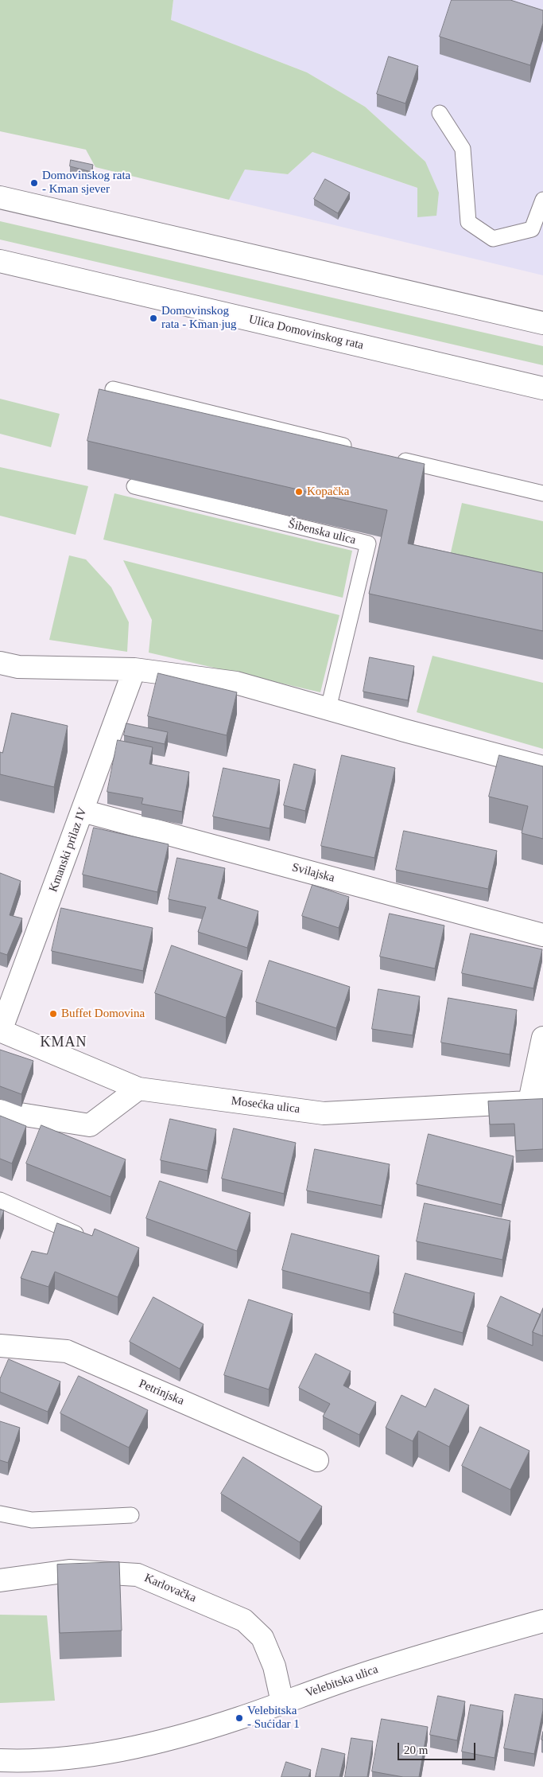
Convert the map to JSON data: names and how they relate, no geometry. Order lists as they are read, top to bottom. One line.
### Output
{"streets":{"street":["Ulica Domovinskog rata","Kmanski prilaz IV","Svilajska","Mosećka ulica","Petrinjska","Karlovačka","Velebitska ulica"],"lane":["Šibenska ulica"]},"crossings":[["Kmanski prilaz IV","Svilajska"],["Kmanski prilaz IV","Mosećka ulica"],["Karlovačka","Velebitska ulica"]],"districts":["KMAN"],"places":["Domovinskog rata - Kman sjever","Domovinskog rata - Kman jug","Kopačka","Buffet Domovina","Velebitska - Sućidar 1"],"scale_bar":"20 m"}
